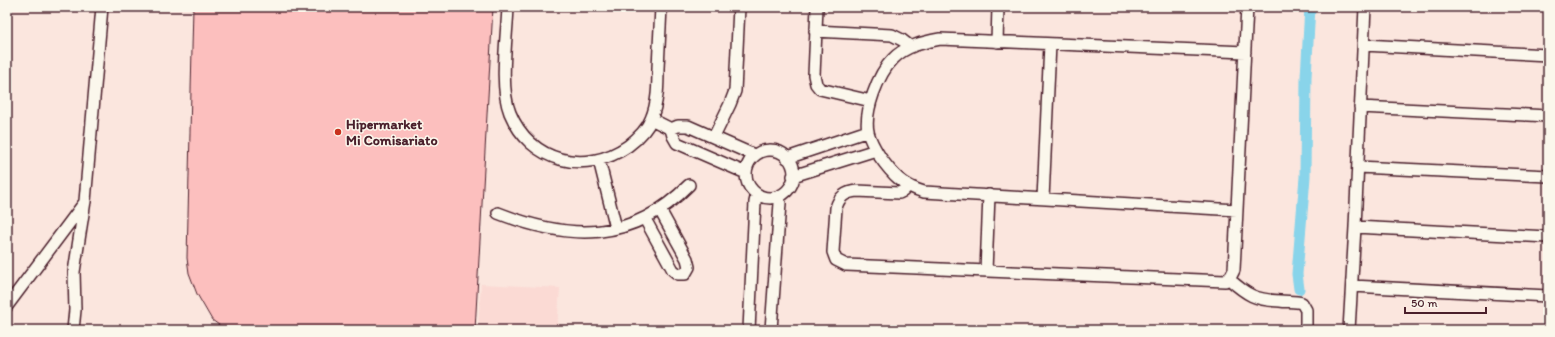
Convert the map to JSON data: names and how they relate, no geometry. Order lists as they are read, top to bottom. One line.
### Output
{"places":["Hipermarket Mi Comisariato"],"scale_bar":"50 m"}
